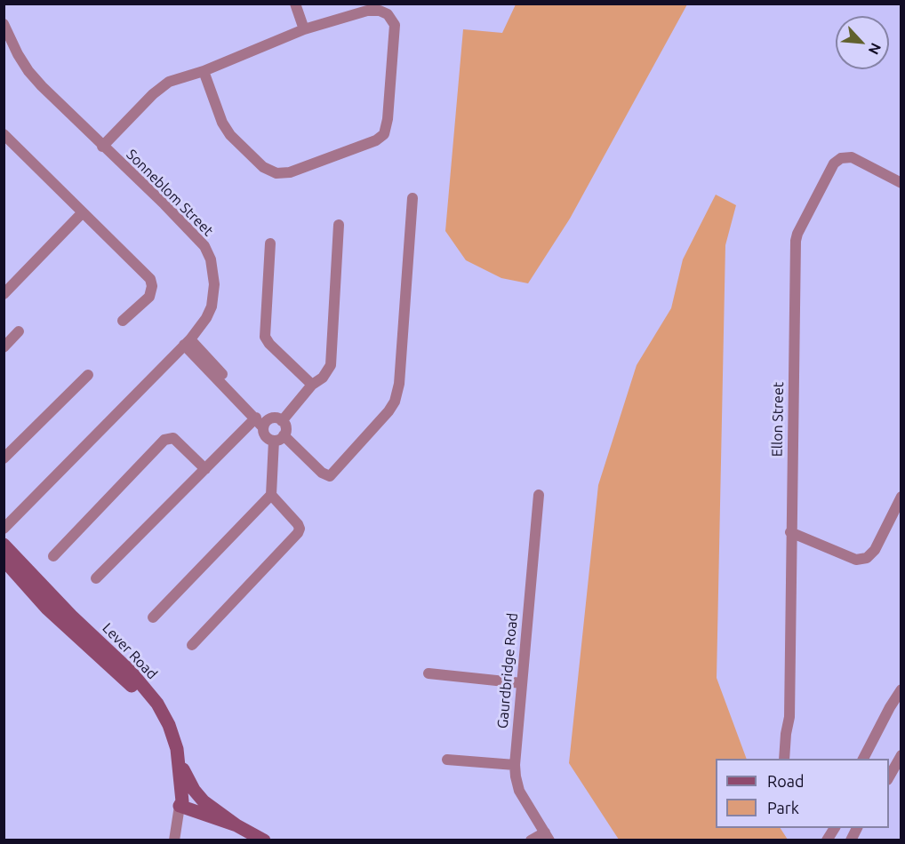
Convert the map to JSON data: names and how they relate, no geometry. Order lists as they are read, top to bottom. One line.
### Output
{"streets":{"main road":["Lever Road"],"street":["Sonneblom Street","Ellon Street","Gaurdbridge Road"]},"legend":["Road","Park"],"north":"bottom right"}
